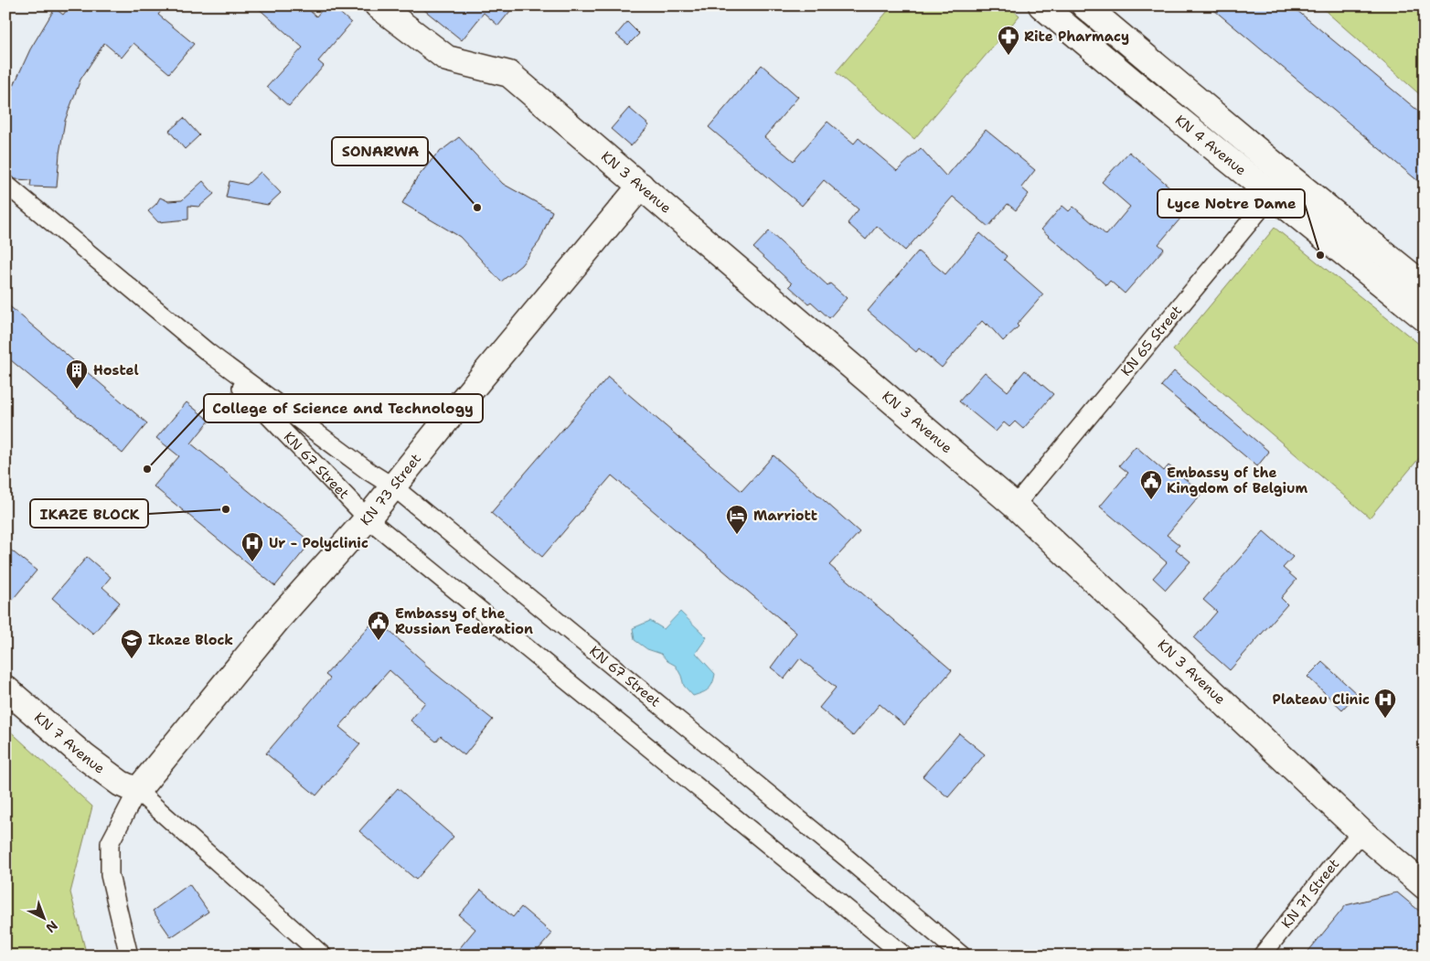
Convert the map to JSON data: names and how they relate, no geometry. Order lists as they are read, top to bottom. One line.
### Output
{"streets":{"street":["KN 4 Avenue","KN 3 Avenue","KN 65 Street","KN 67 Street","KN 73 Street","KN 7 Avenue","KN 71 Street"]},"crossings":[["KN 4 Avenue","KN 65 Street"],["KN 3 Avenue","KN 65 Street"],["KN 3 Avenue","KN 73 Street"],["KN 3 Avenue","KN 71 Street"],["KN 67 Street","KN 73 Street"],["KN 73 Street","KN 7 Avenue"]],"places":{"pharmacy":["Rite Pharmacy"],"other":["SONARWA","Lyce Notre Dame","College of Science and Technology","IKAZE BLOCK"],"building":["Hostel"],"public building":["Embassy of the Kingdom of Belgium","Embassy of the Russian Federation"],"hotel":["Marriott"],"hospital":["Ur - Polyclinic","Plateau Clinic"],"school or university":["Ikaze Block"]},"north":"bottom right"}
